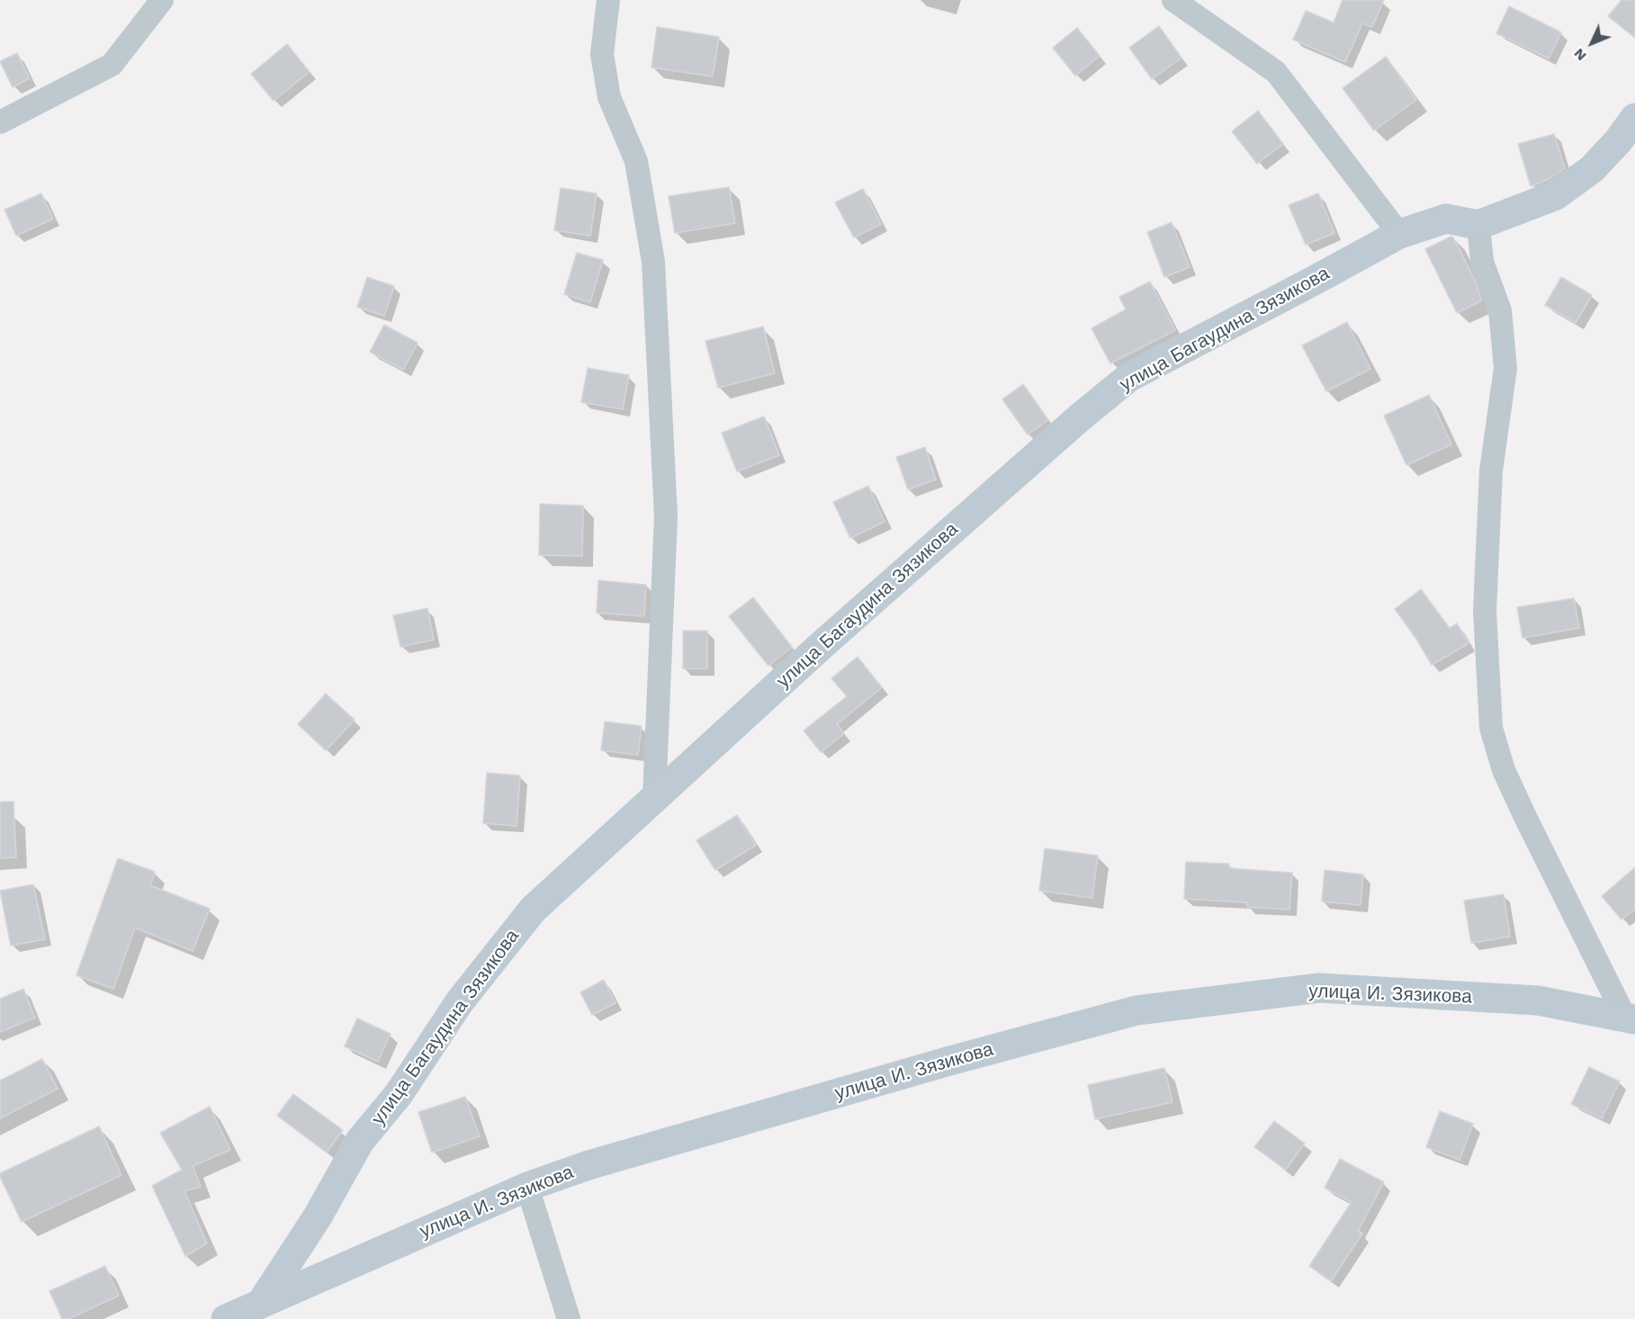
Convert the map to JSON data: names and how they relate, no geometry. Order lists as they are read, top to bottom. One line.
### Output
{"streets":{"street":["улица Багаудина Зязикова","улица И. Зязикова"]},"crossings":[["улица Багаудина Зязикова","улица И. Зязикова"]],"north":"bottom left"}
